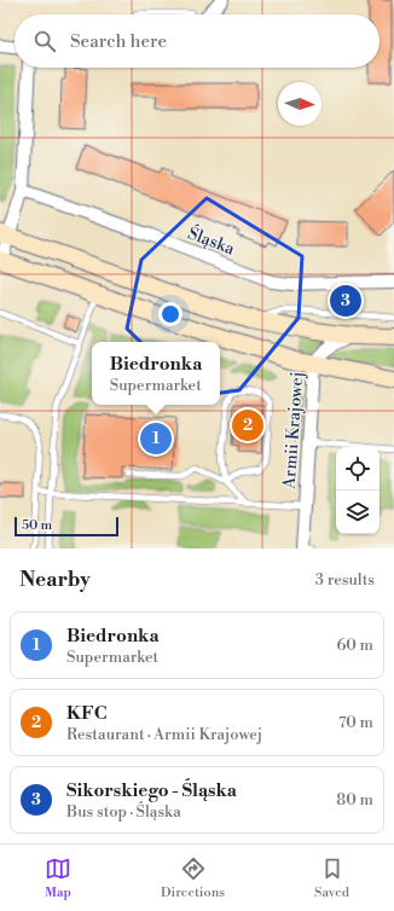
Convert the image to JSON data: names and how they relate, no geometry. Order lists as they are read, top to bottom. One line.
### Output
{"streets":{"street":["Śląska","Armii Krajowej"]},"scale_bar":"50 m","north":"right","page":{"search":"Search here","pins":["3","2","1"],"popup":["Biedronka","Supermarket"],"scale":"50 m","heading":["Nearby","3 results"],"list":[{"mark":"1","name":"Biedronka","note":"Supermarket","value":"60 m"},{"mark":"2","name":"KFC","note":"Restaurant · Armii Krajowej","value":"70 m"},{"mark":"3","name":"Sikorskiego - Śląska","note":"Bus stop · Śląska","value":"80 m"}],"nav":["Map","Directions","Saved"]}}
